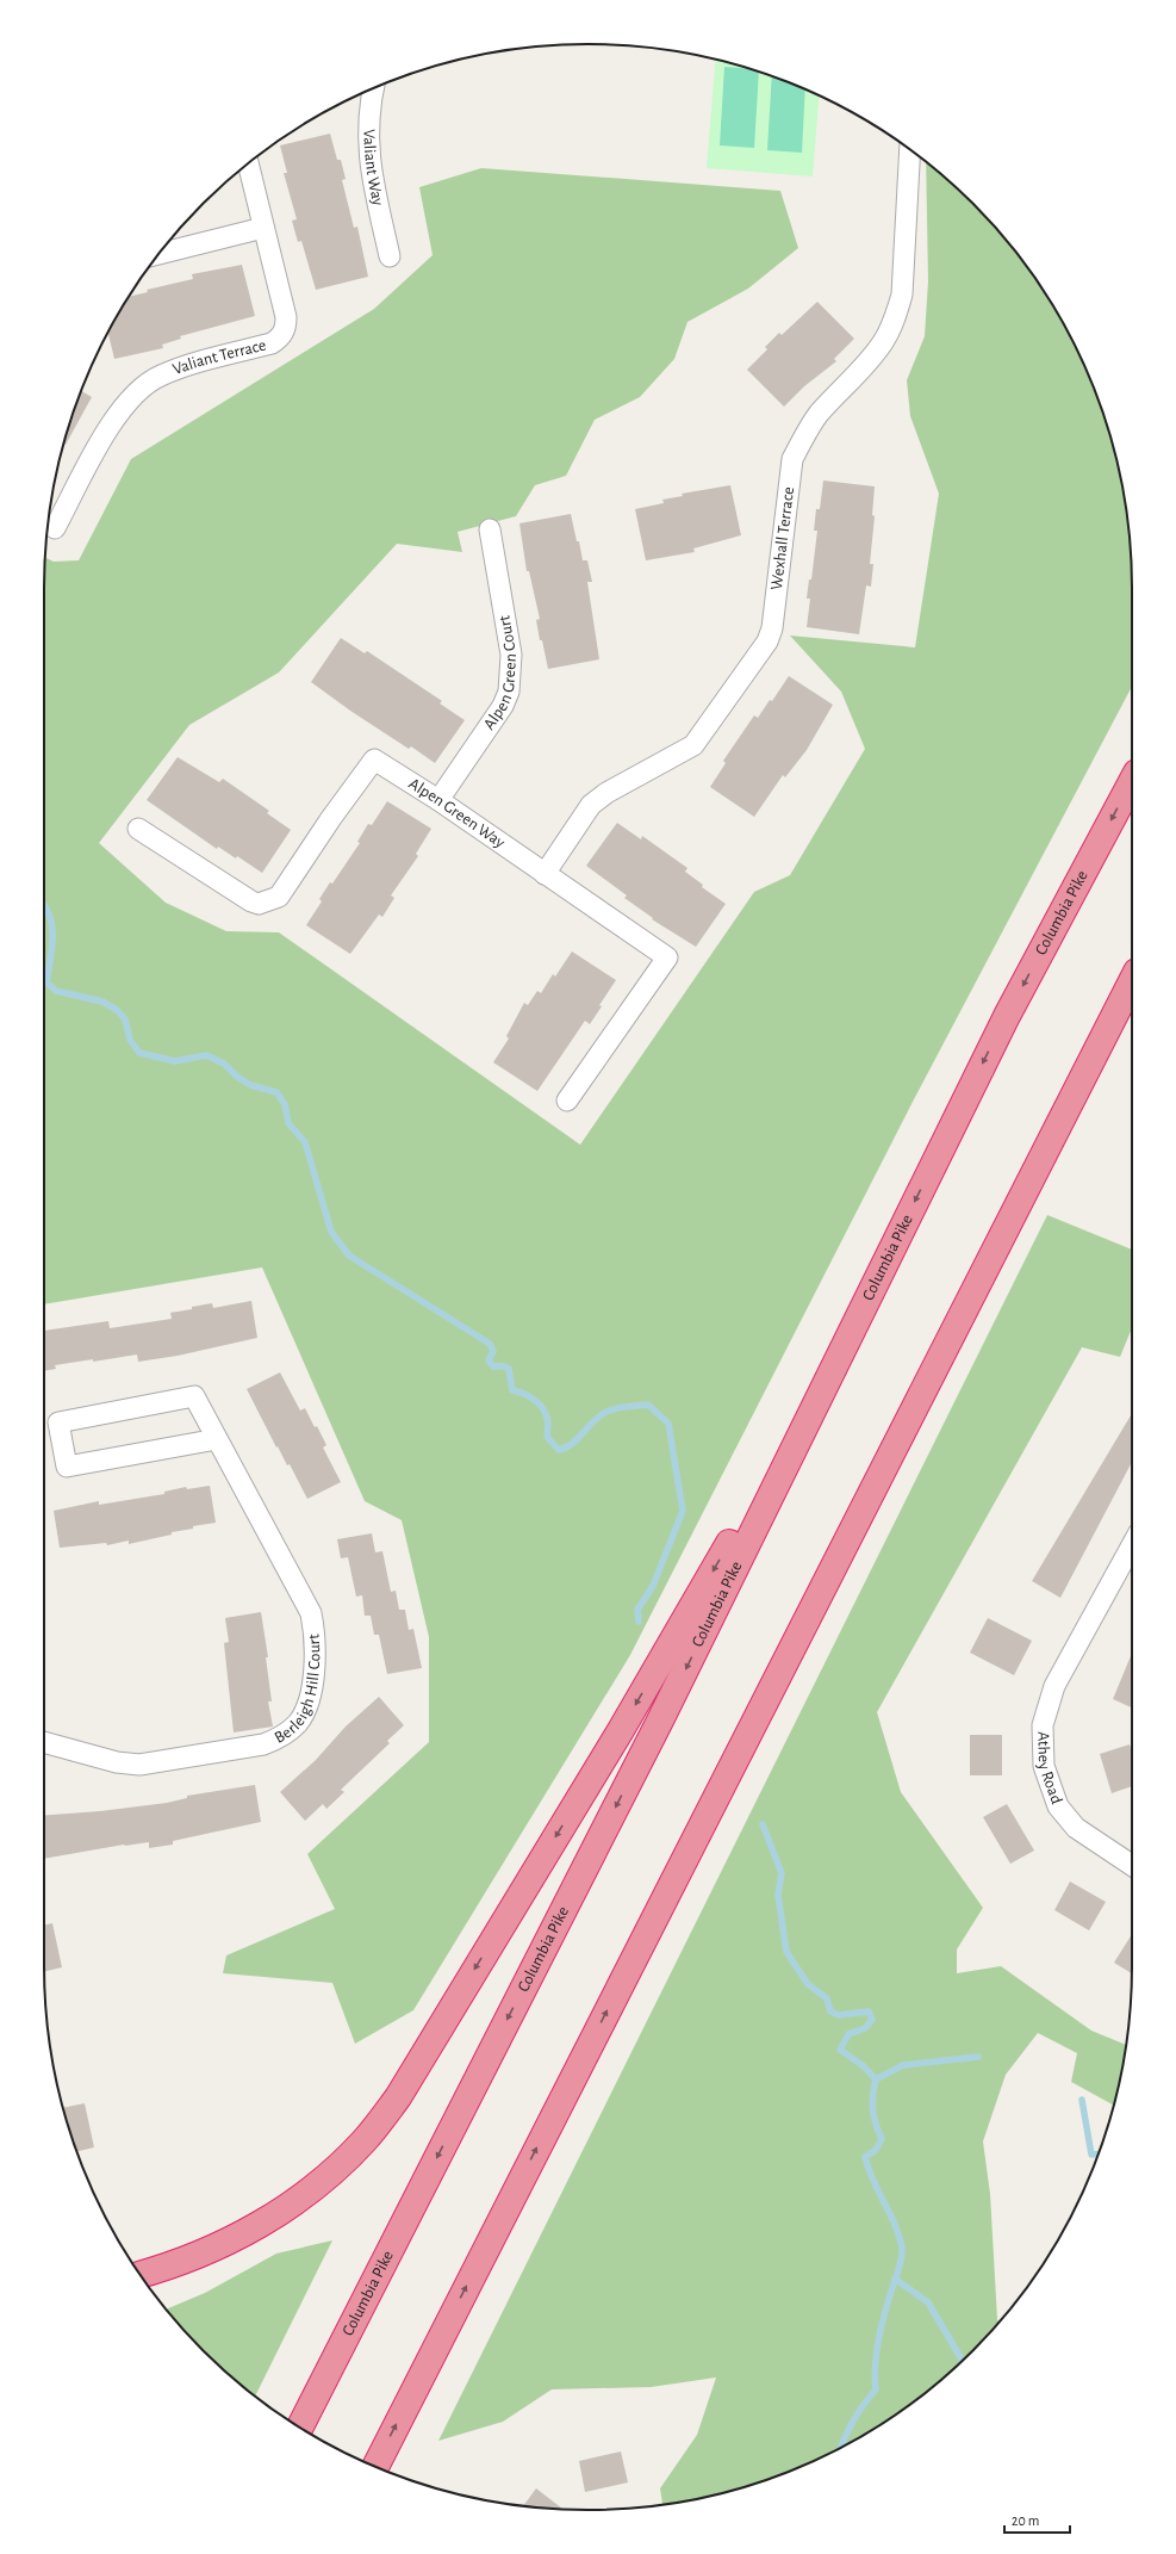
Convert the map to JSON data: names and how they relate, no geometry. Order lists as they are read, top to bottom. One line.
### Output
{"streets":{"highway":["Columbia Pike"],"street":["Valiant Way","Valiant Terrace","Wexhall Terrace","Alpen Green Court","Alpen Green Way","Berleigh Hill Court","Athey Road"]},"crossings":[["Wexhall Terrace","Alpen Green Way"],["Alpen Green Court","Alpen Green Way"]],"scale_bar":"20 m"}
